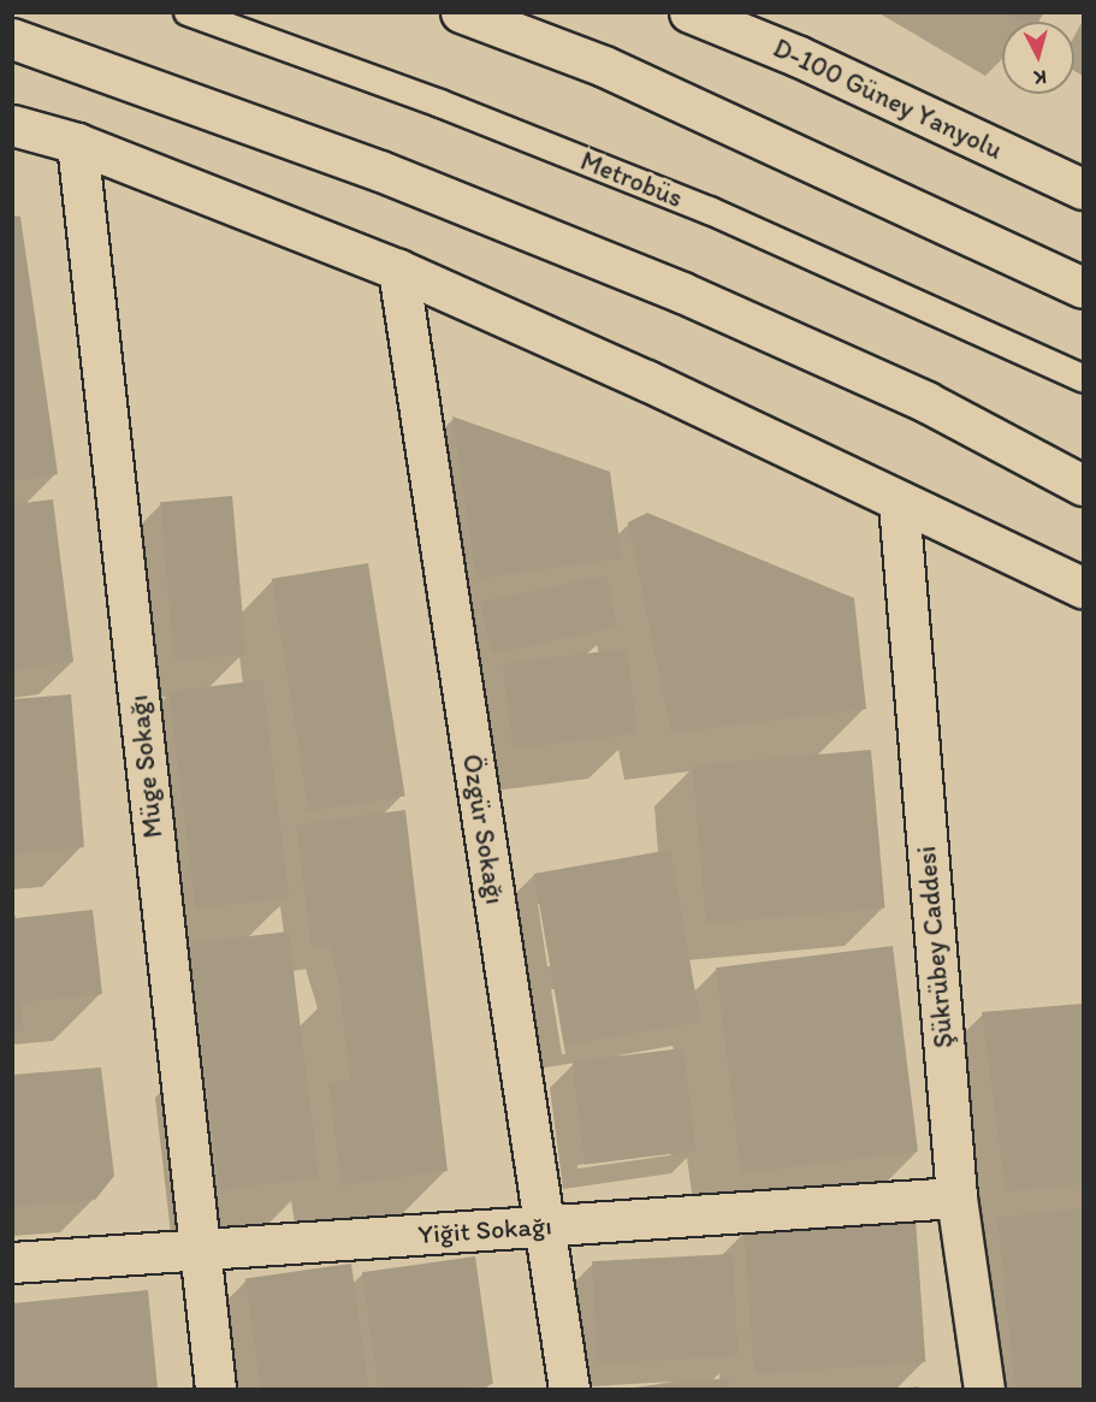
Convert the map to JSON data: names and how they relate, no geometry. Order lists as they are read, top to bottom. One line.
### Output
{"streets":{"main road":["D-100 Güney Yanyolu","Müge Sokağı","Özgür Sokağı","Şükrübey Caddesi","Yiğit Sokağı"],"lane":["Metrobüs"]},"crossings":[["Müge Sokağı","Yiğit Sokağı"],["Özgür Sokağı","Yiğit Sokağı"],["Şükrübey Caddesi","Yiğit Sokağı"]],"north":"bottom"}
